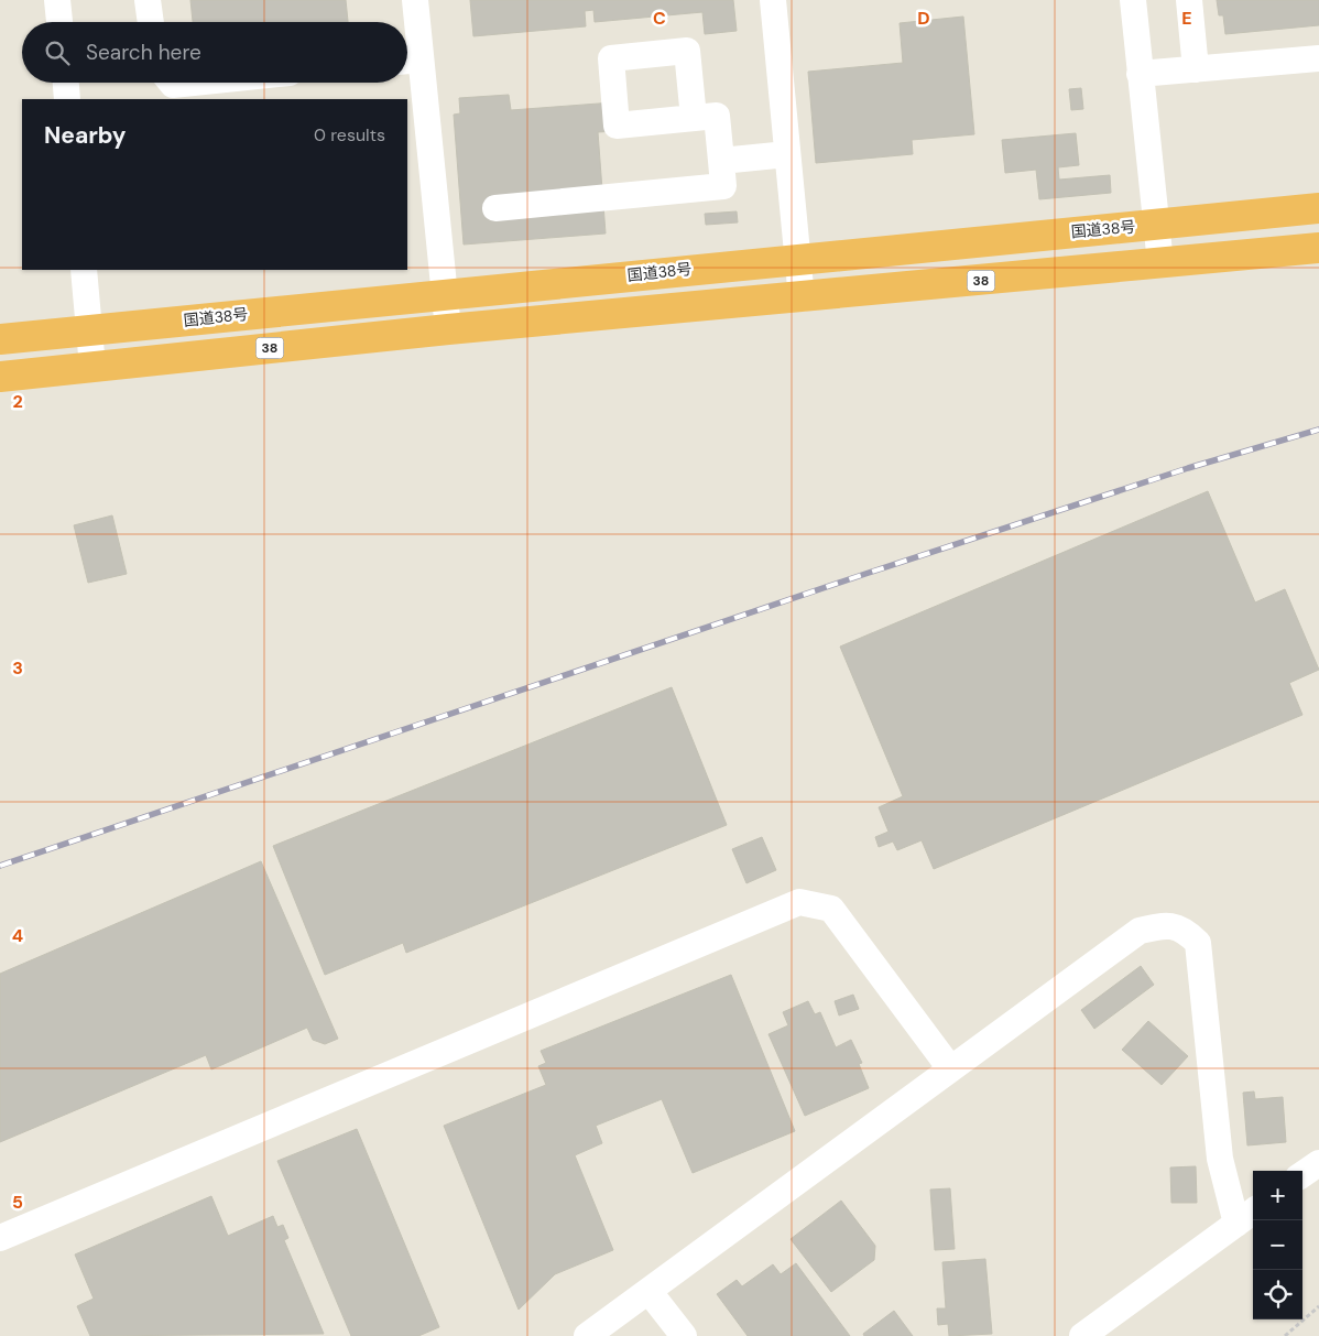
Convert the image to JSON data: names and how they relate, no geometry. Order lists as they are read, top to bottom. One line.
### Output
{"streets":{"highway":["国道38号","38"]},"page":{"search":"Search here","heading":["Nearby","0 results"],"map_buttons":["+","−"]},"grid":{"columns":["C","D","E"],"rows":["2","3","4","5"]}}
